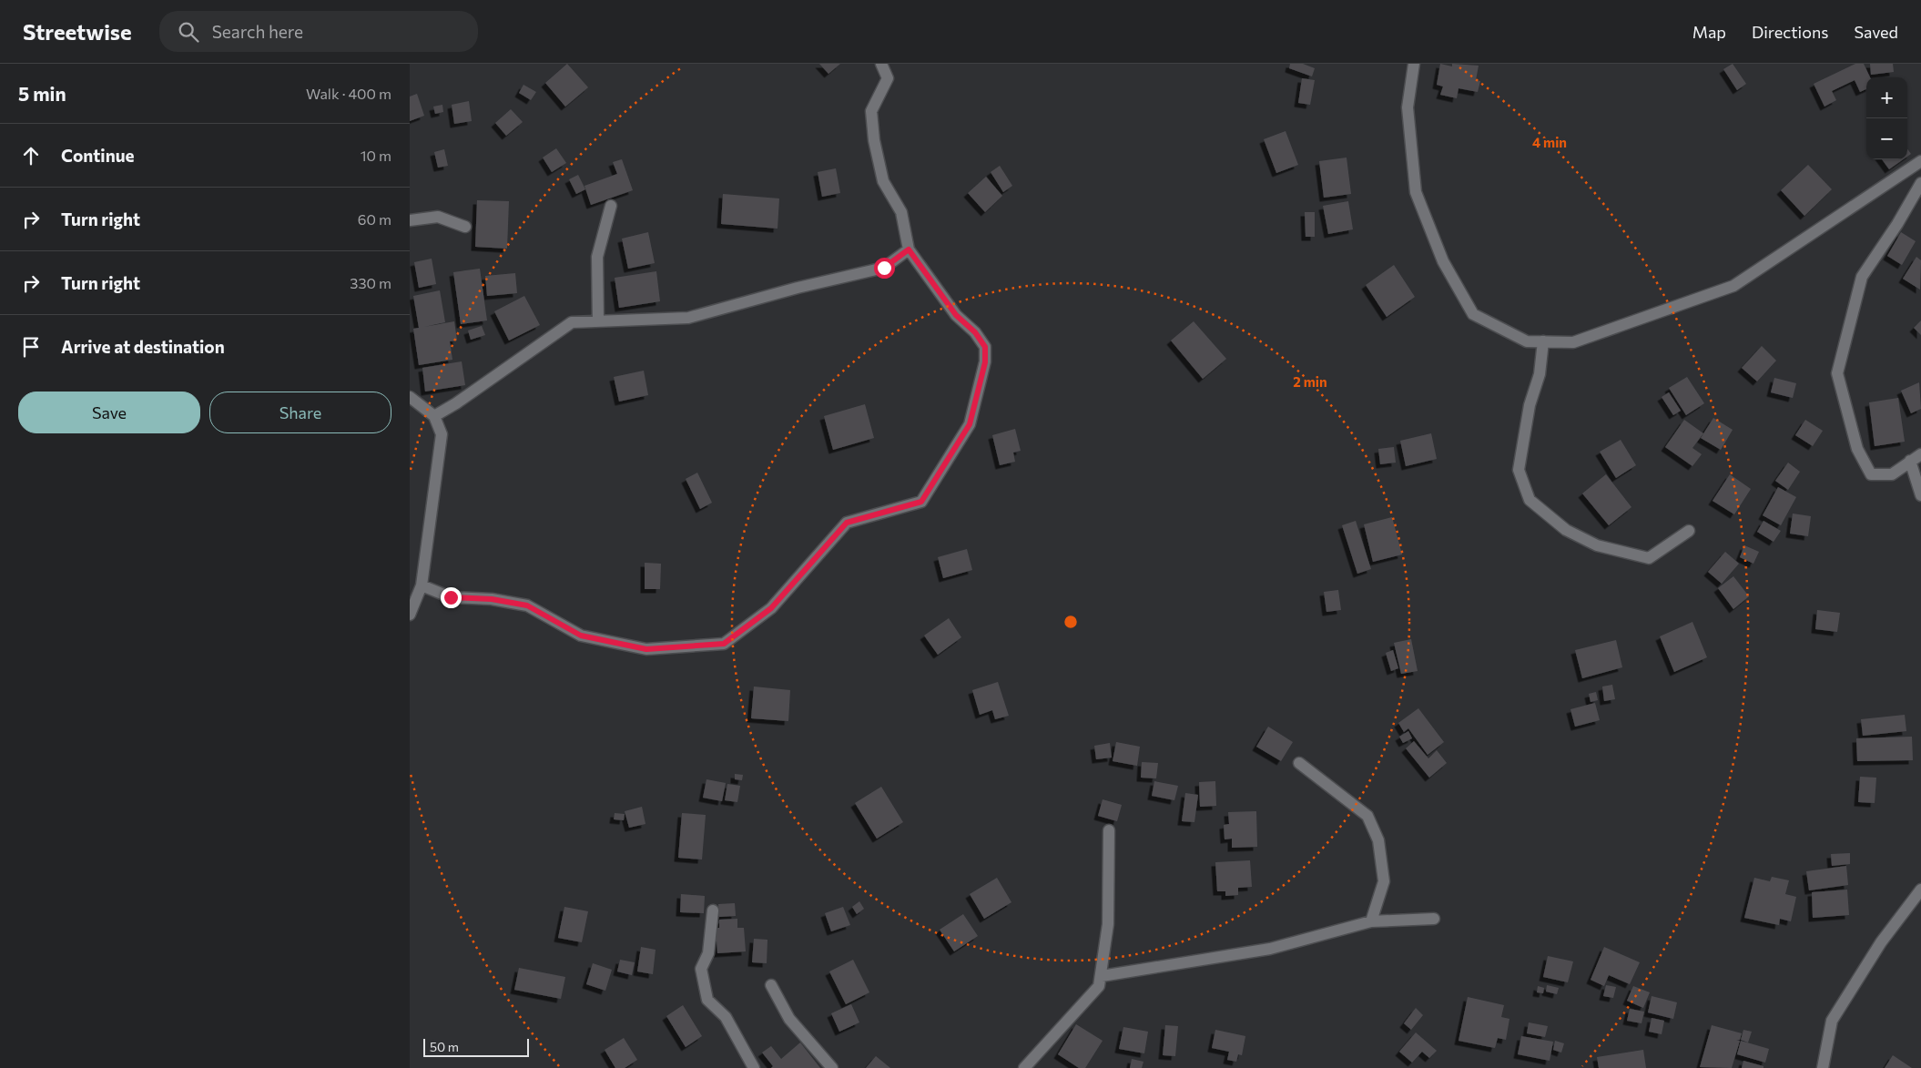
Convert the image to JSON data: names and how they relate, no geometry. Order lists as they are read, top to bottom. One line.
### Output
{"scale_bar":"50 m","page":{"header":"Streetwise","search":"Search here","nav":["Map","Directions","Saved"],"heading":["5 min","Walk · 400 m"],"map_buttons":["+","−"],"list":[["Continue","10 m"],["Turn right","60 m"],["Turn right","330 m"],"Arrive at destination"],"buttons":["Save","Share"],"scale":"50 m"},"rings":["4 min","2 min"]}
